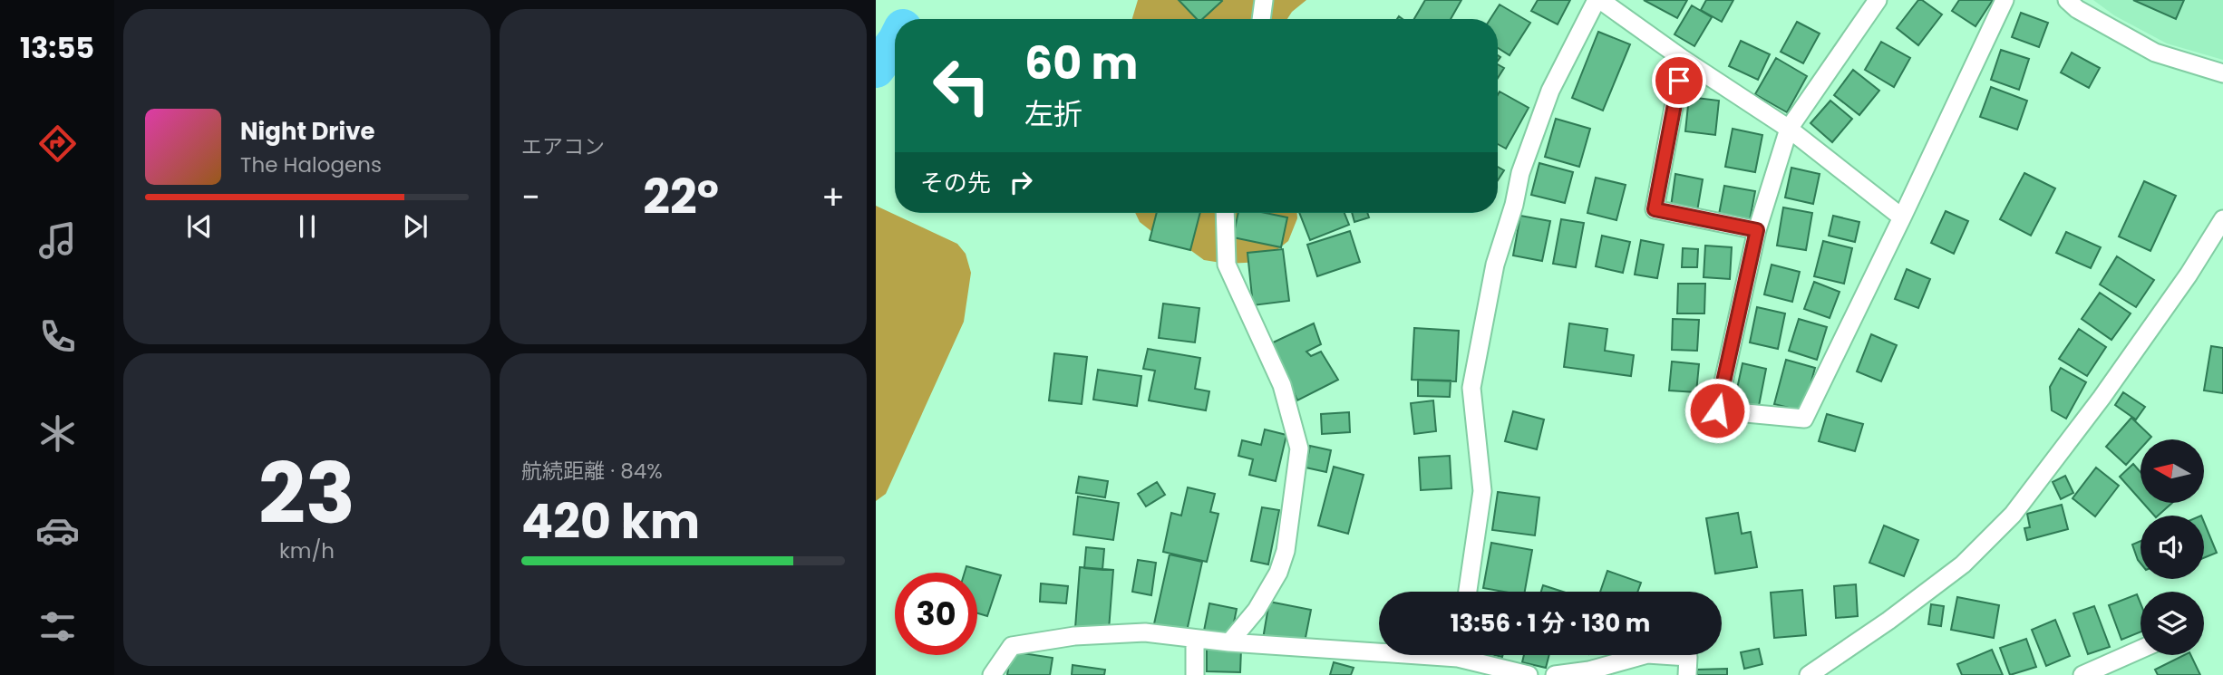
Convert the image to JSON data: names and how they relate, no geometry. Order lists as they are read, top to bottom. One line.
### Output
{"north":"left","page":{"tabs":"13:55","tile":["エアコン",["23","km/h"],["航続距離 · 84%","420 km"]],"turn":["60 m","左折"],"song":["Night Drive","The Halogens"],"then":"その先","heat":["−","22°","+"],"limit":"30","trip":"13:56 · 1 分 · 130 m"}}
